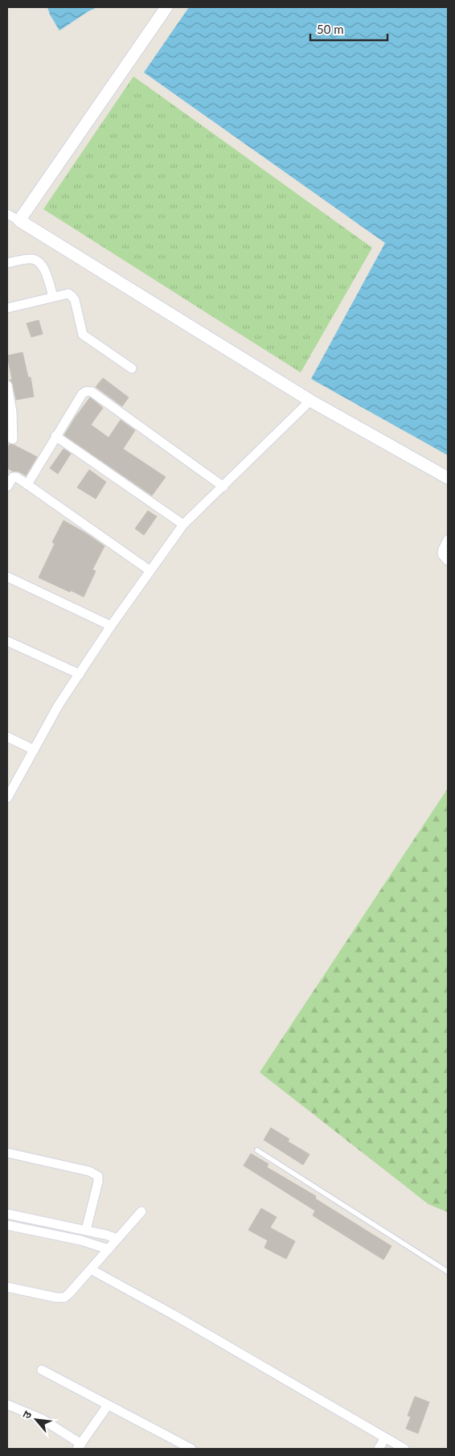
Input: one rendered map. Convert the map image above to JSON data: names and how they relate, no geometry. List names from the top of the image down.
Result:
{
  "scale_bar": "50 m",
  "north": "top left"
}
